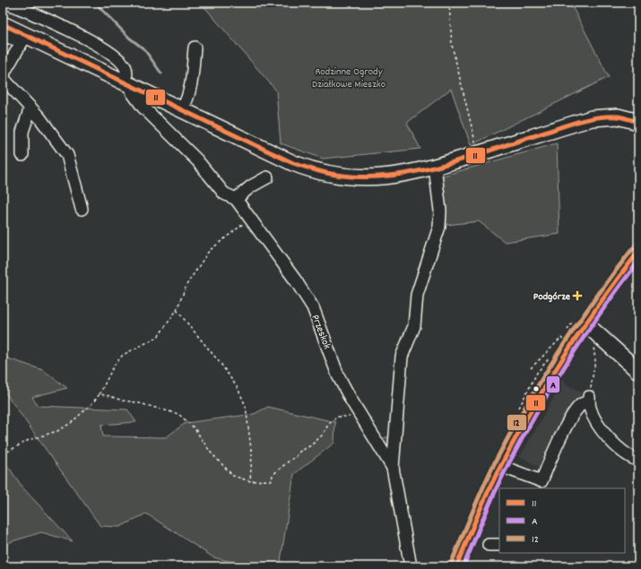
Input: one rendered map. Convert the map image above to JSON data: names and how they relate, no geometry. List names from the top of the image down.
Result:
{
  "streets": {
    "street": ["Przeskok"]
  },
  "parks": ["Rodzinne Ogrody Działkowe Mieszko"],
  "places": {
    "health": ["Podgórze"]
  },
  "lines": ["transit line 11", "transit line 12", "transit line A"],
  "legend": ["11", "A", "12"]
}
